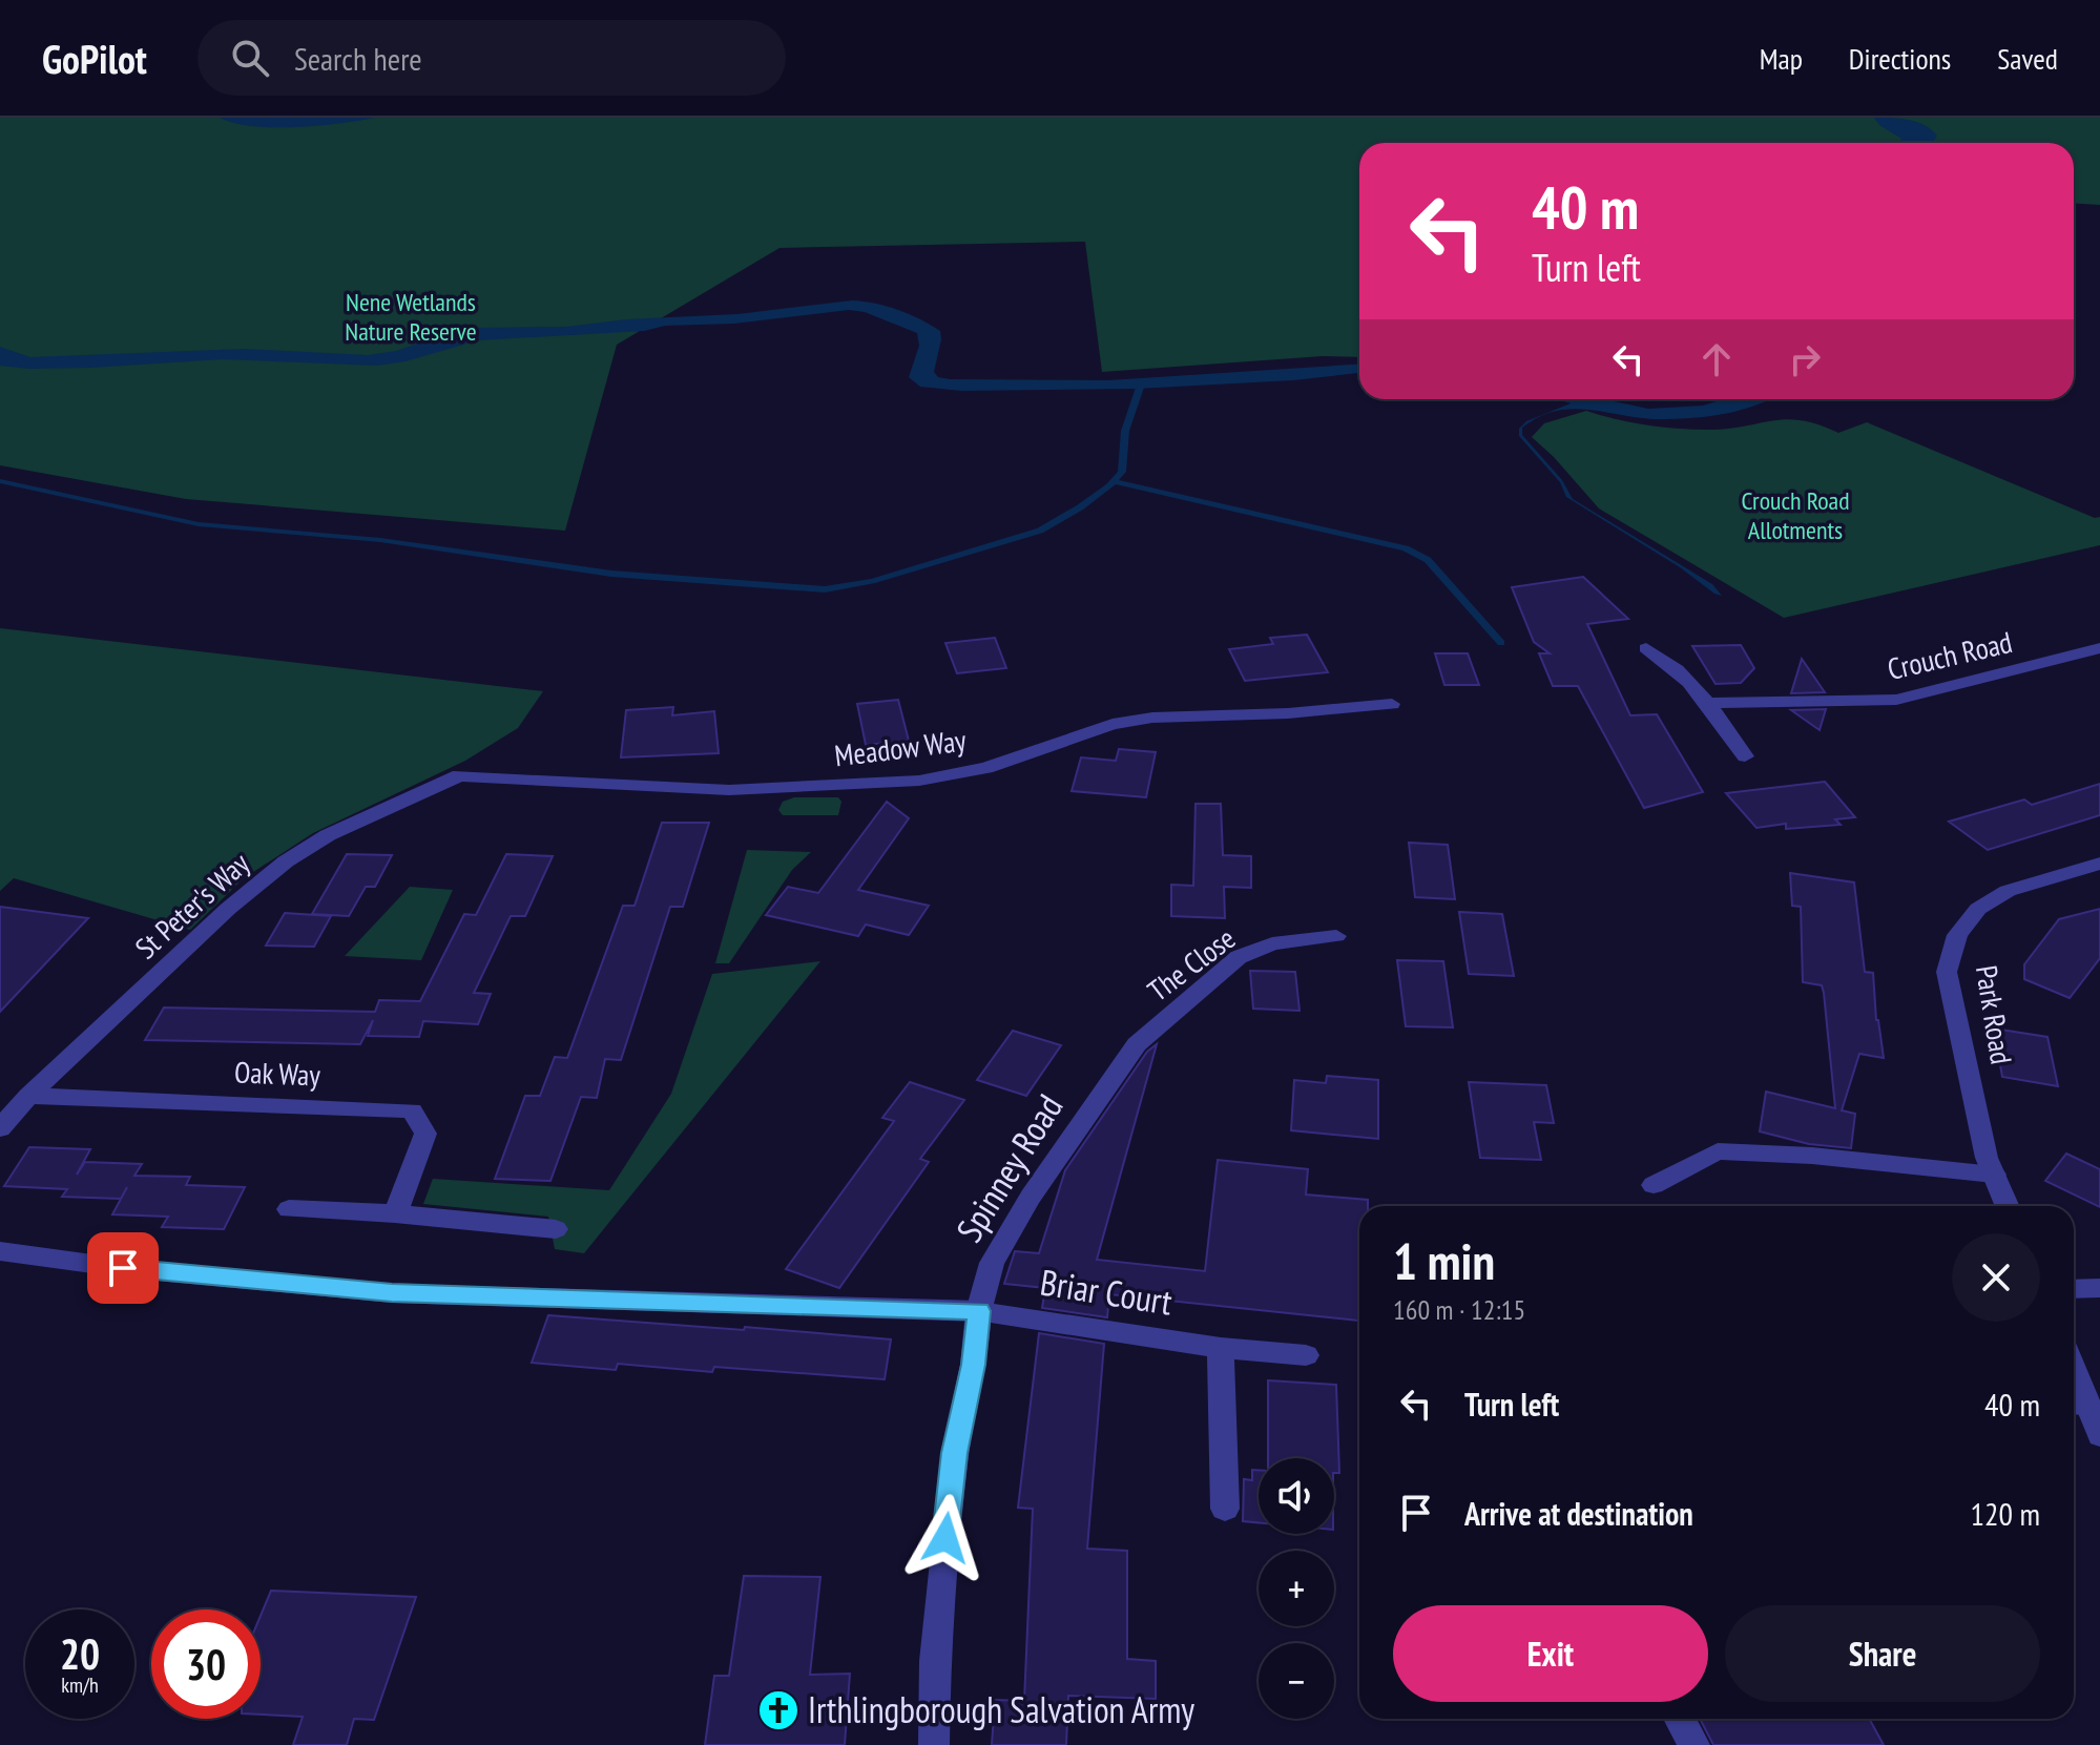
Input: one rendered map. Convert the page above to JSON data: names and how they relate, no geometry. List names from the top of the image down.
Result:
{
  "streets": {
    "street": [
      "Crouch Road",
      "Meadow Way",
      "St Peter's Way",
      "The Close",
      "Park Road",
      "Oak Way",
      "Spinney Road",
      "Briar Court"
    ]
  },
  "crossings": [
    ["Meadow Way", "St Peter's Way"],
    ["St Peter's Way", "Oak Way"],
    ["The Close", "Spinney Road"],
    ["Spinney Road", "Briar Court"]
  ],
  "parks": ["Nene Wetlands Nature Reserve", "Crouch Road Allotments"],
  "places": {
    "church": ["Irthlingborough Salvation Army"]
  },
  "page": {
    "header": "GoPilot",
    "search": "Search here",
    "nav": ["Map", "Directions", "Saved"],
    "turn": ["40 m", "Turn left"],
    "heading": ["1 min", "160 m · 12:15"],
    "list": [
      {
        "name": "Turn left",
        "value": "40 m"
      },
      {
        "name": "Arrive at destination",
        "value": "120 m"
      }
    ],
    "map_buttons": ["+", "−"],
    "buttons": ["Exit", "Share"],
    "speed": "20 km/h",
    "limit": "30"
  }
}
